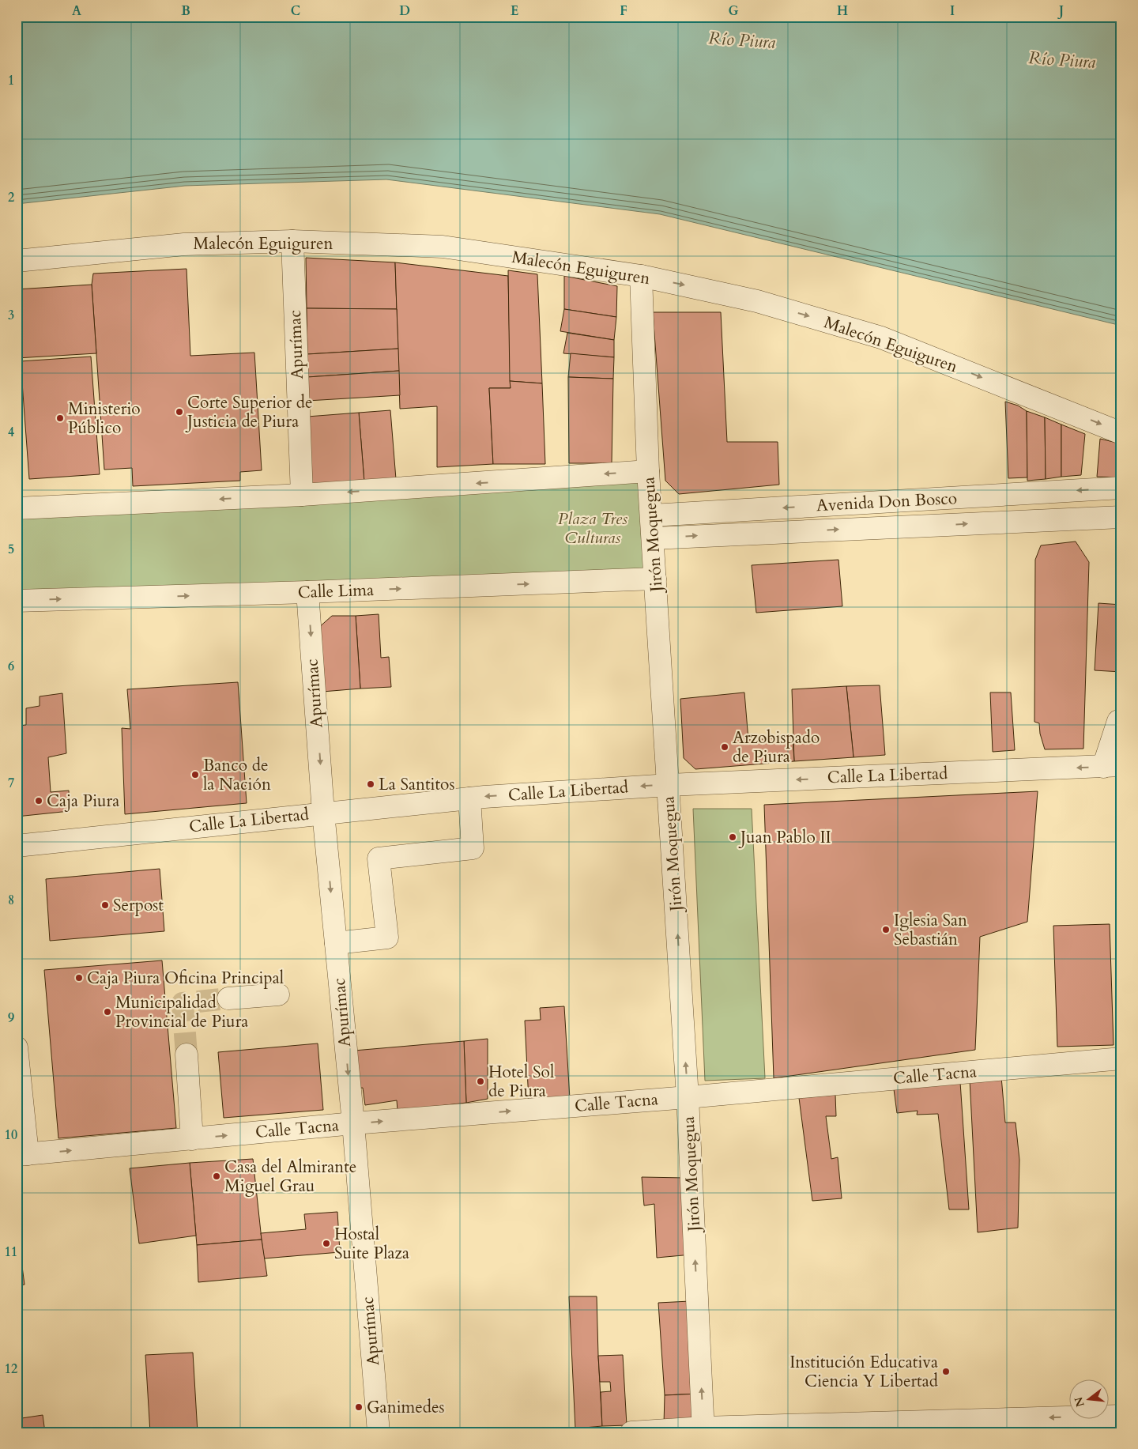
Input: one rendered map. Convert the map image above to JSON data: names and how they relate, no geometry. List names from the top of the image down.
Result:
{
  "streets": {
    "street": [
      "Malecón Eguiguren",
      "Apurímac",
      "Avenida Don Bosco",
      "Jirón Moquegua",
      "Calle Lima",
      "Calle La Libertad",
      "Calle Tacna"
    ]
  },
  "crossings": [
    ["Malecón Eguiguren", "Apurímac"],
    ["Malecón Eguiguren", "Jirón Moquegua"],
    ["Apurímac", "Calle Lima"],
    ["Apurímac", "Calle La Libertad"],
    ["Apurímac", "Calle Tacna"],
    ["Avenida Don Bosco", "Jirón Moquegua"],
    ["Jirón Moquegua", "Calle Lima"],
    ["Jirón Moquegua", "Calle La Libertad"],
    ["Jirón Moquegua", "Calle Tacna"]
  ],
  "one_way": [
    "Malecón Eguiguren",
    "Apurímac",
    "Jirón Moquegua",
    "Calle La Libertad",
    "Calle Tacna"
  ],
  "water": ["Río Piura"],
  "parks": ["Plaza Tres Culturas"],
  "places": [
    "Corte Superior de Justicia de Piura",
    "Ministerio Público",
    "Arzobispado de Piura",
    "Banco de la Nación",
    "La Santitos",
    "Caja Piura",
    "Juan Pablo II",
    "Serpost",
    "Iglesia San Sebastián",
    "Caja Piura Oficina Principal",
    "Municipalidad Provincial de Piura",
    "Hotel Sol de Piura",
    "Casa del Almirante Miguel Grau",
    "Hostal Suite Plaza",
    "Institución Educativa Ciencia Y Libertad",
    "Ganimedes"
  ],
  "north": "left",
  "grid": {
    "columns": [
      "A",
      "B",
      "C",
      "D",
      "E",
      "F",
      "G",
      "H",
      "I",
      "J"
    ],
    "rows": [
      "1",
      "2",
      "3",
      "4",
      "5",
      "6",
      "7",
      "8",
      "9",
      "10",
      "11",
      "12"
    ]
  }
}
